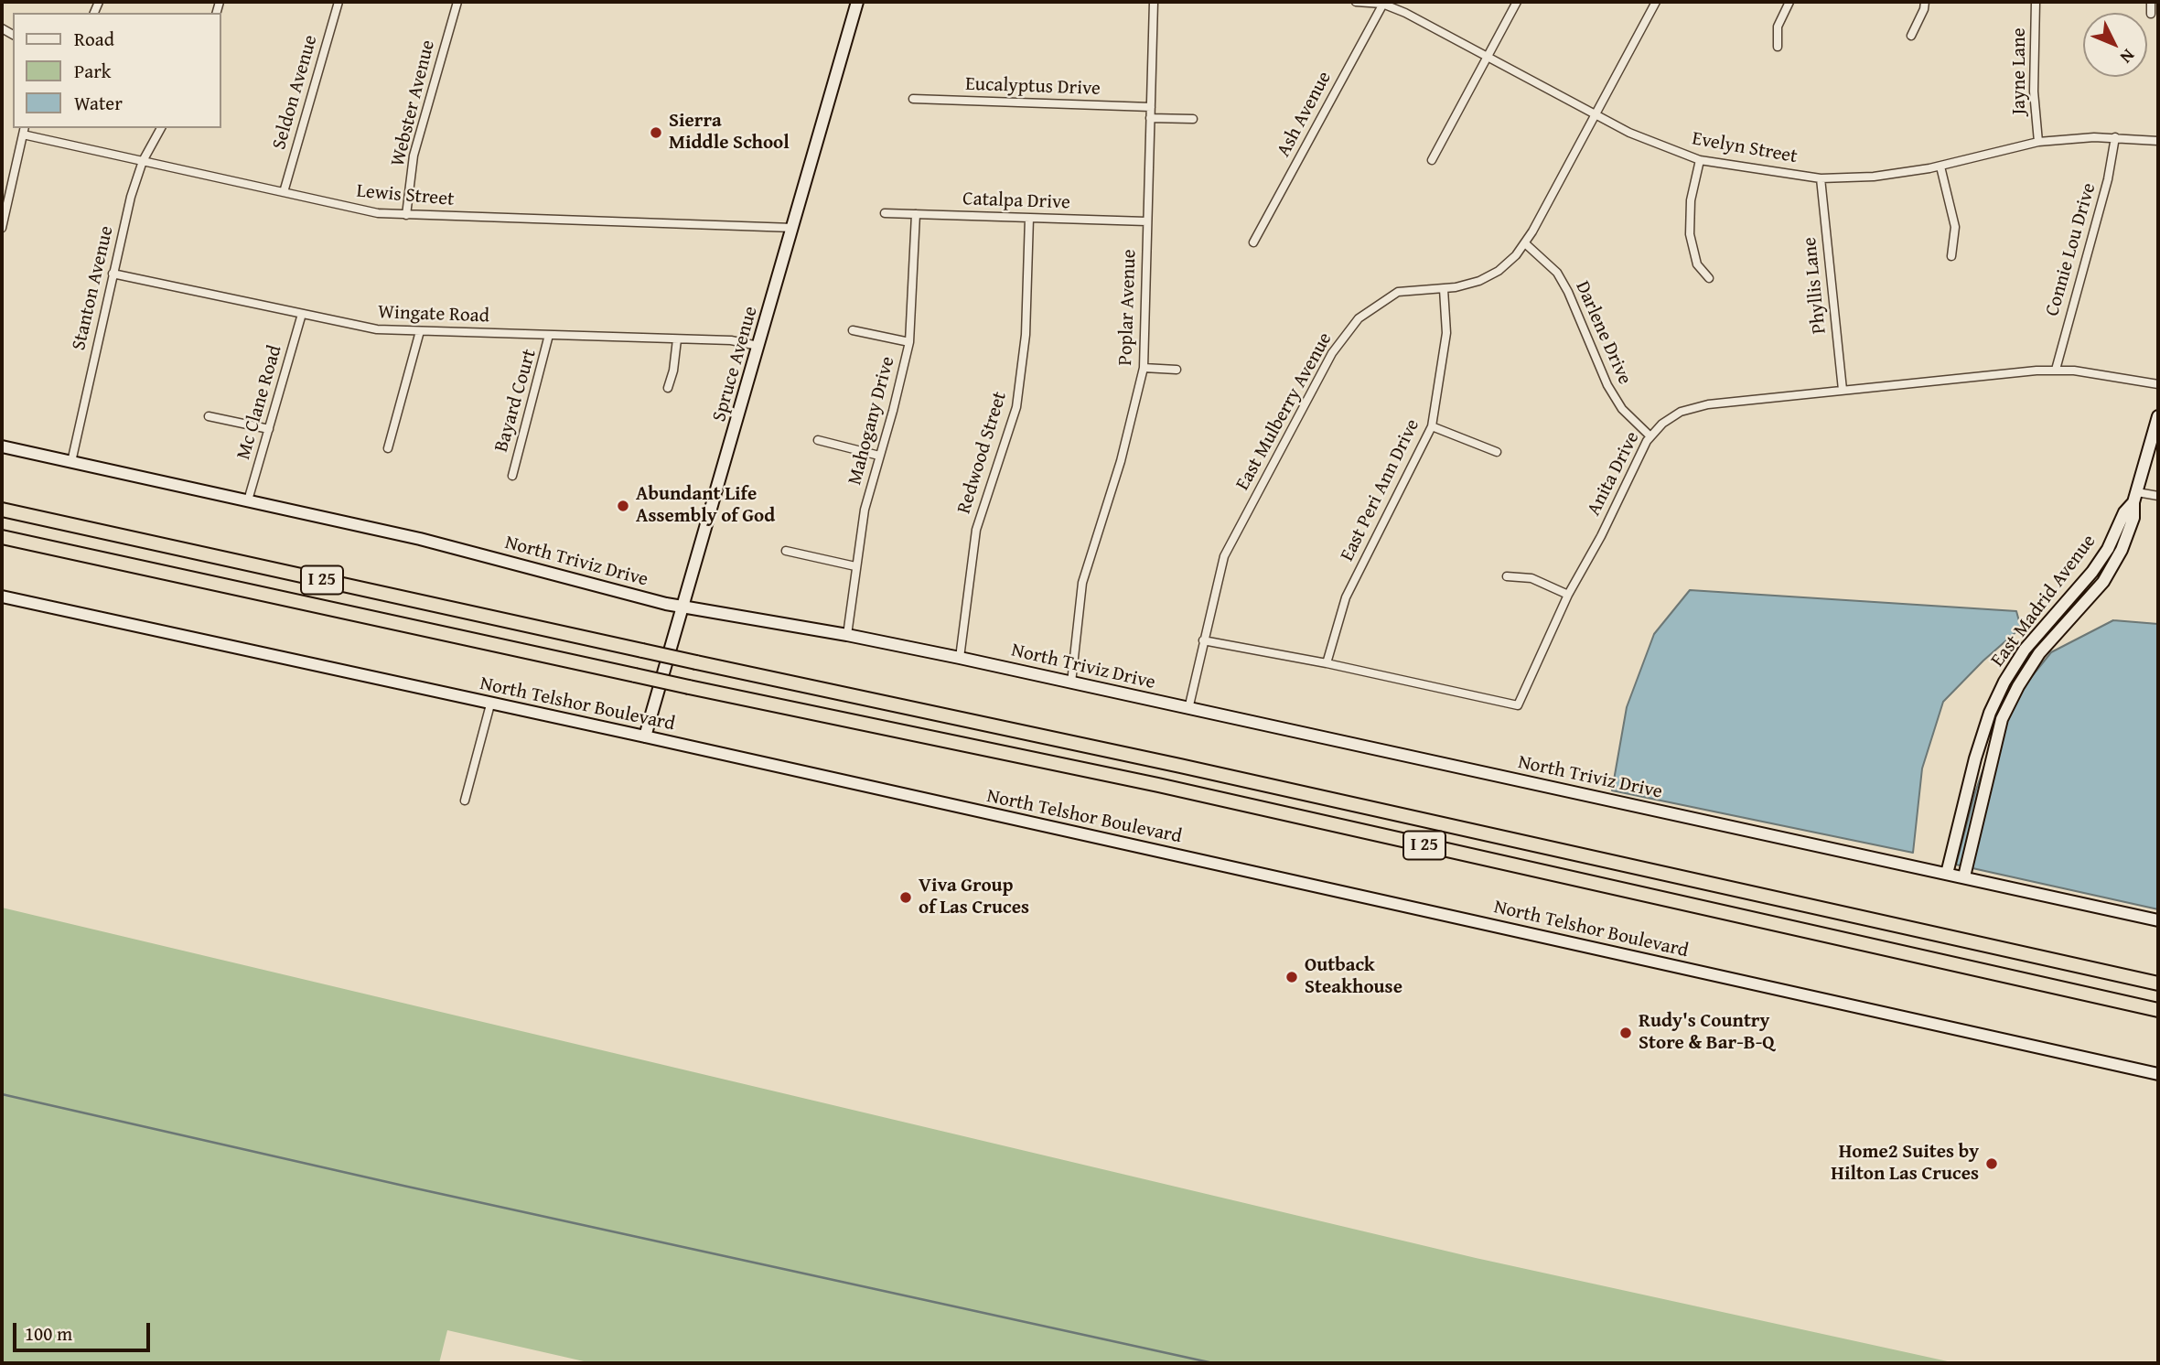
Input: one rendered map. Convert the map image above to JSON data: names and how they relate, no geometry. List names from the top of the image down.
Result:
{
  "streets": {
    "highway": ["I 25"],
    "street": [
      "Jayne Lane",
      "Eucalyptus Drive",
      "Seldon Avenue",
      "Webster Avenue",
      "Ash Avenue",
      "Evelyn Street",
      "Lewis Street",
      "Catalpa Drive",
      "Connie Lou Drive",
      "Phyllis Lane",
      "Stanton Avenue",
      "Poplar Avenue",
      "Wingate Road",
      "Darlene Drive",
      "Spruce Avenue",
      "Bayard Court",
      "Mc Clane Road",
      "East Mulberry Avenue",
      "Mahogany Drive",
      "Redwood Street",
      "Anita Drive",
      "East Peri Ann Drive",
      "North Triviz Drive",
      "East Madrid Avenue",
      "North Telshor Boulevard"
    ]
  },
  "crossings": [
    ["Jayne Lane", "Evelyn Street"],
    ["Eucalyptus Drive", "Poplar Avenue"],
    ["Seldon Avenue", "Lewis Street"],
    ["Webster Avenue", "Lewis Street"],
    ["Ash Avenue", "Evelyn Street"],
    ["Evelyn Street", "Connie Lou Drive"],
    ["Evelyn Street", "Phyllis Lane"],
    ["Evelyn Street", "East Mulberry Avenue"],
    ["Lewis Street", "Stanton Avenue"],
    ["Lewis Street", "Spruce Avenue"],
    ["Catalpa Drive", "Poplar Avenue"],
    ["Catalpa Drive", "Mahogany Drive"],
    ["Catalpa Drive", "Redwood Street"],
    ["Connie Lou Drive", "Anita Drive"],
    ["Phyllis Lane", "Anita Drive"],
    ["Stanton Avenue", "Wingate Road"],
    ["Stanton Avenue", "North Triviz Drive"],
    ["Poplar Avenue", "North Triviz Drive"],
    ["Wingate Road", "Spruce Avenue"],
    ["Wingate Road", "Bayard Court"],
    ["Wingate Road", "Mc Clane Road"],
    ["Darlene Drive", "East Mulberry Avenue"],
    ["Darlene Drive", "Anita Drive"],
    ["Spruce Avenue", "North Triviz Drive"],
    ["Spruce Avenue", "North Telshor Boulevard"],
    ["Mc Clane Road", "North Triviz Drive"],
    ["East Mulberry Avenue", "Anita Drive"],
    ["East Mulberry Avenue", "East Peri Ann Drive"],
    ["East Mulberry Avenue", "North Triviz Drive"],
    ["Mahogany Drive", "North Triviz Drive"],
    ["Redwood Street", "North Triviz Drive"],
    ["Anita Drive", "East Peri Ann Drive"],
    ["North Triviz Drive", "East Madrid Avenue"]
  ],
  "places": [
    "Sierra Middle School",
    "Abundant Life Assembly of God",
    "Viva Group of Las Cruces",
    "Outback Steakhouse",
    "Rudy's Country Store & Bar-B-Q",
    "Home2 Suites by Hilton Las Cruces"
  ],
  "legend": ["Road", "Park", "Water"],
  "scale_bar": "100 m",
  "north": "bottom right"
}
